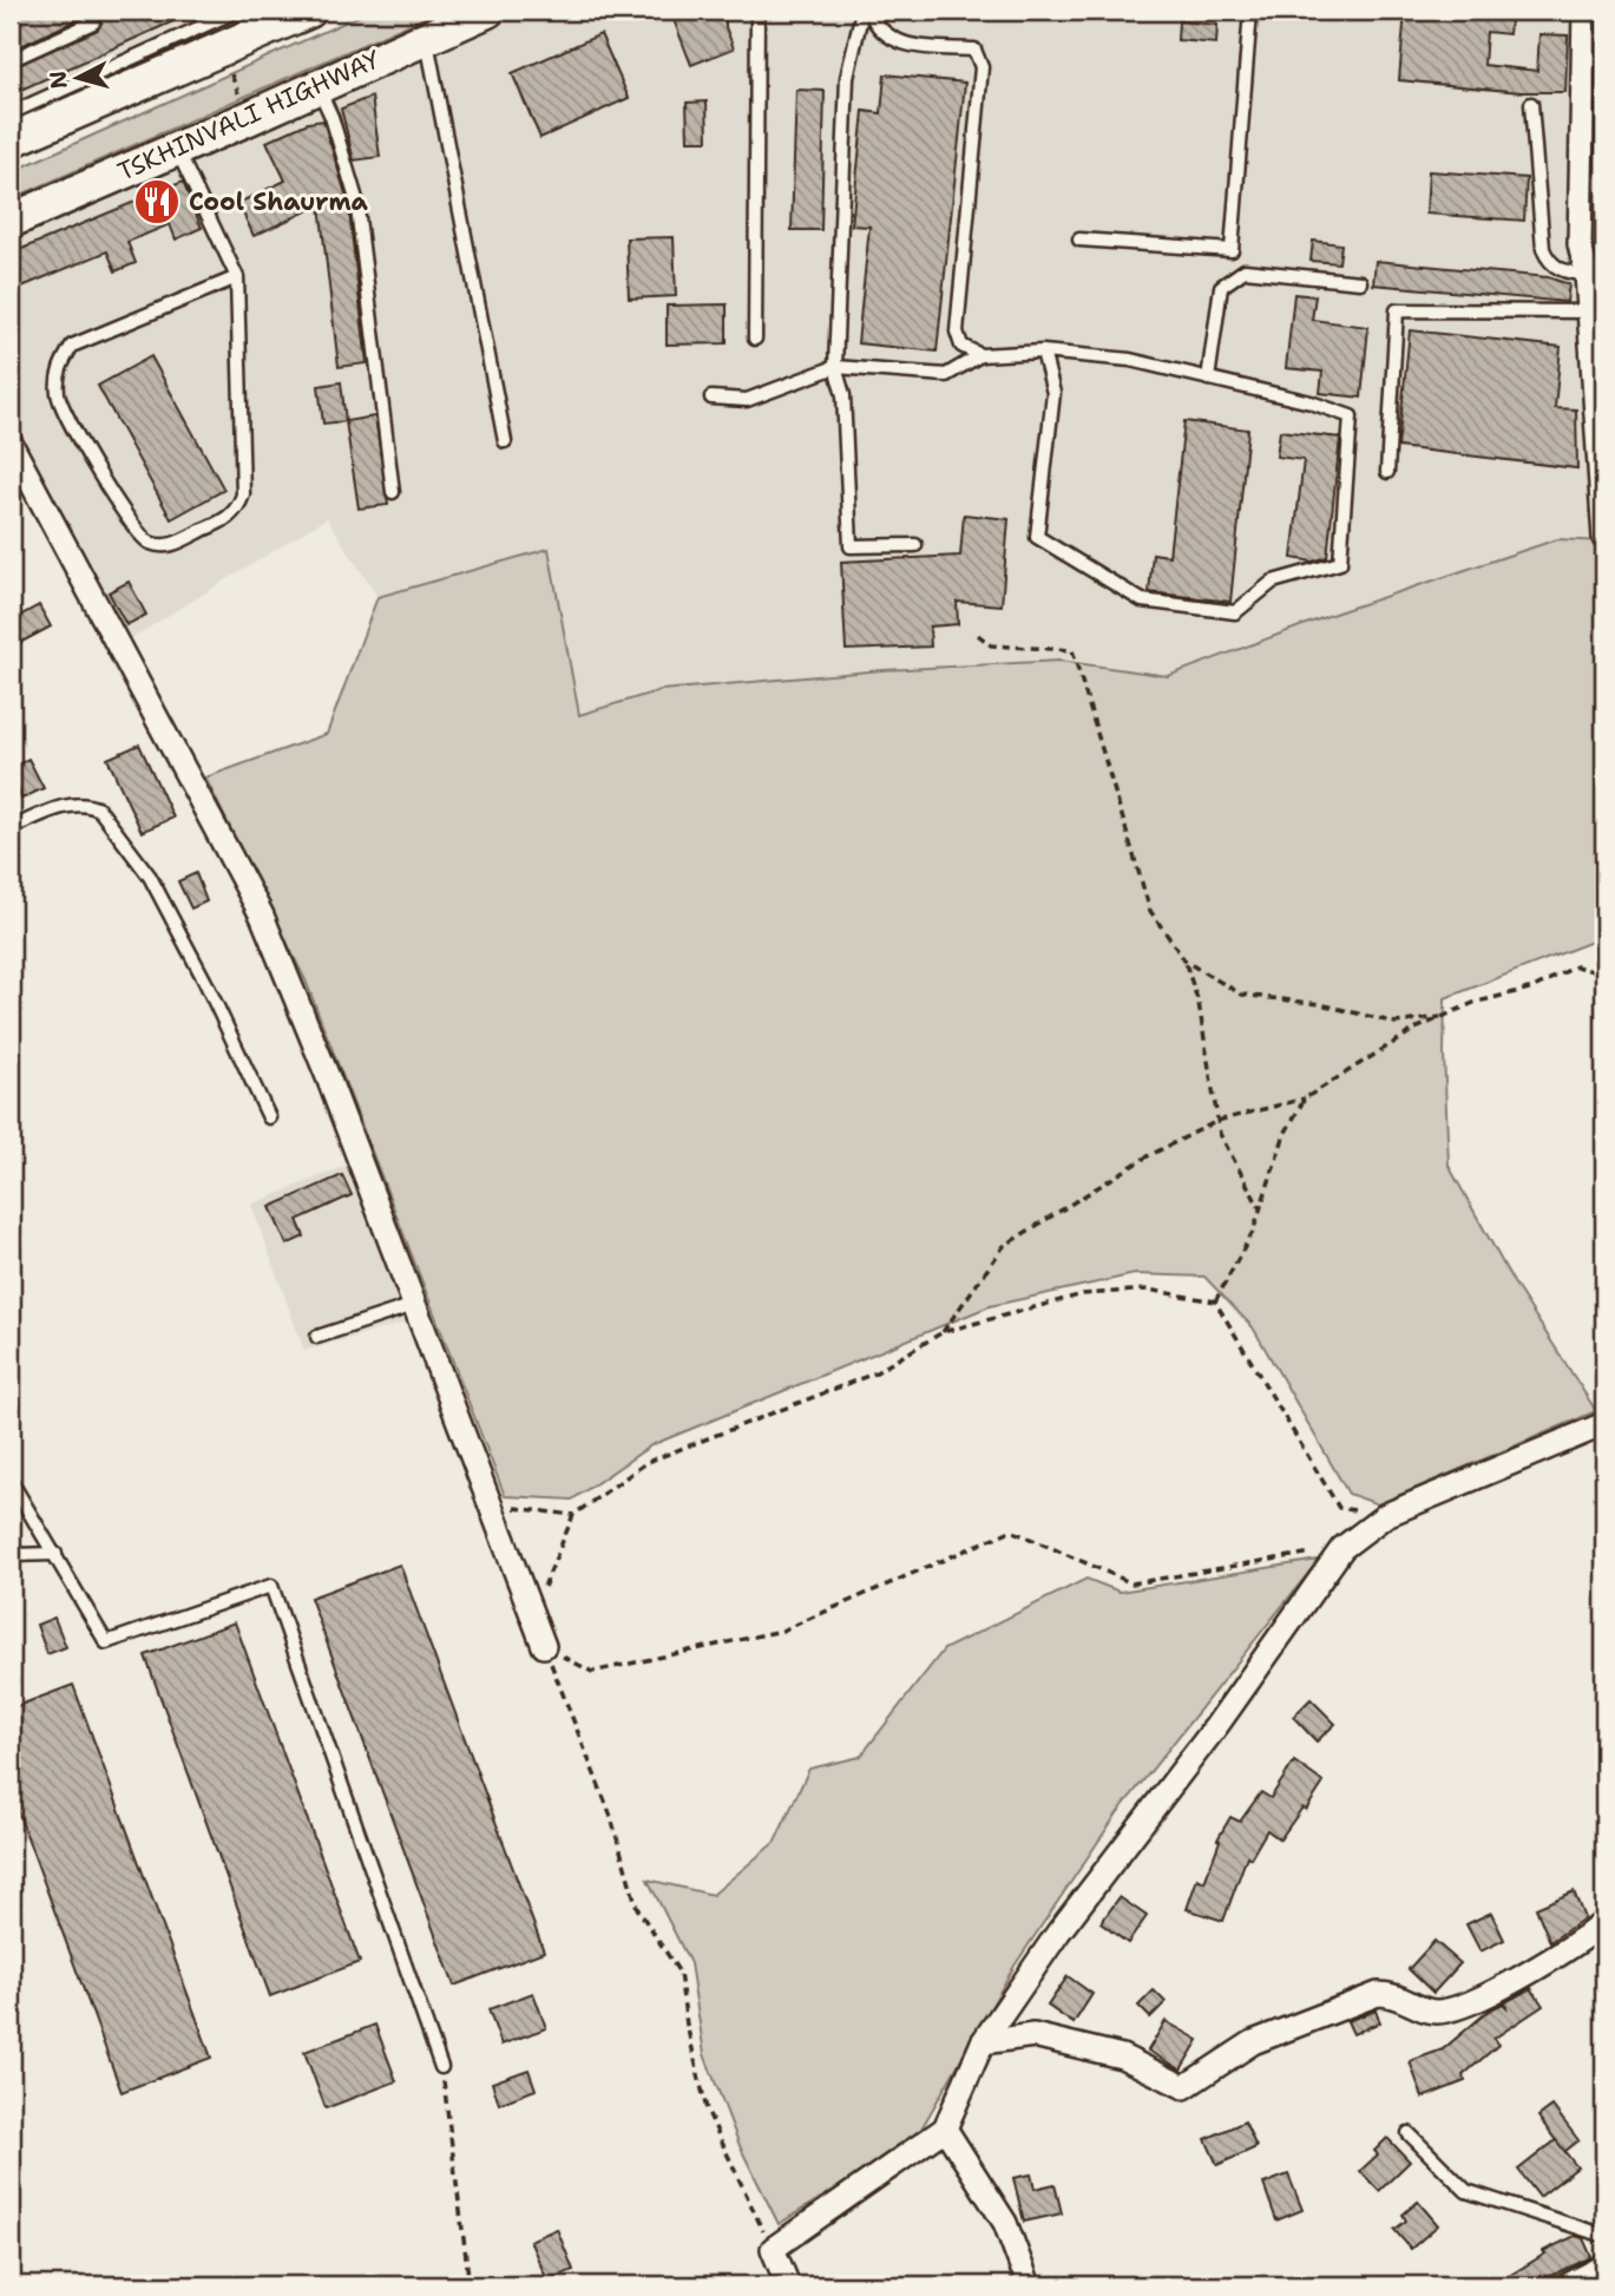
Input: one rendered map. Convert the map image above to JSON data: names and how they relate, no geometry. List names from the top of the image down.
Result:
{
  "streets": {
    "main road": ["TSKHINVALI HIGHWAY"]
  },
  "places": {
    "restaurant": ["Cool Shaurma"]
  },
  "north": "left"
}
